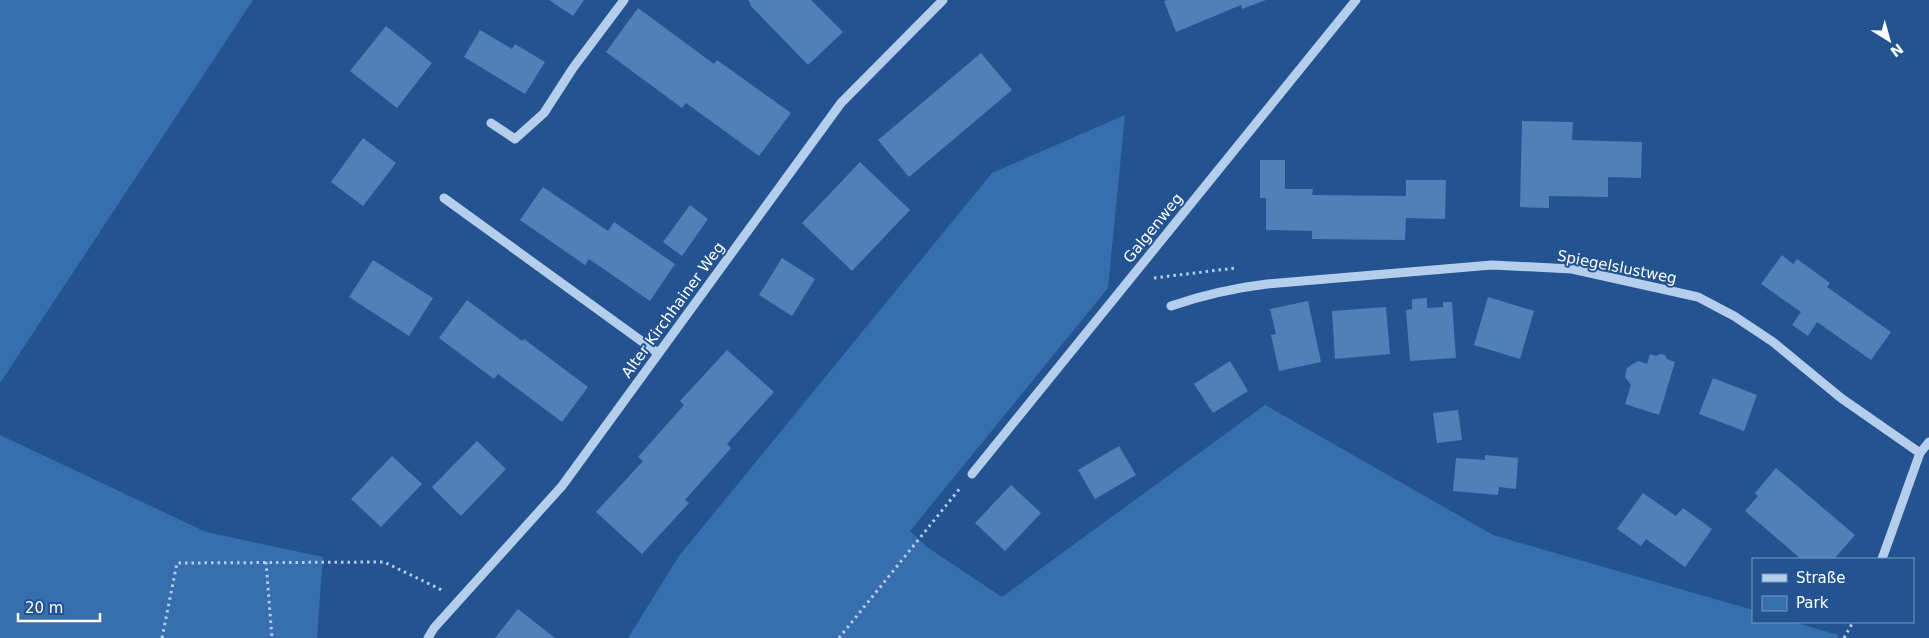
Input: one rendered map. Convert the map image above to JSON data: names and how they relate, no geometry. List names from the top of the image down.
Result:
{
  "streets": {
    "street": ["Galgenweg", "Spiegelslustweg", "Alter Kirchhainer Weg"]
  },
  "legend": ["Straße", "Park"],
  "scale_bar": "20 m",
  "north": "bottom right"
}
